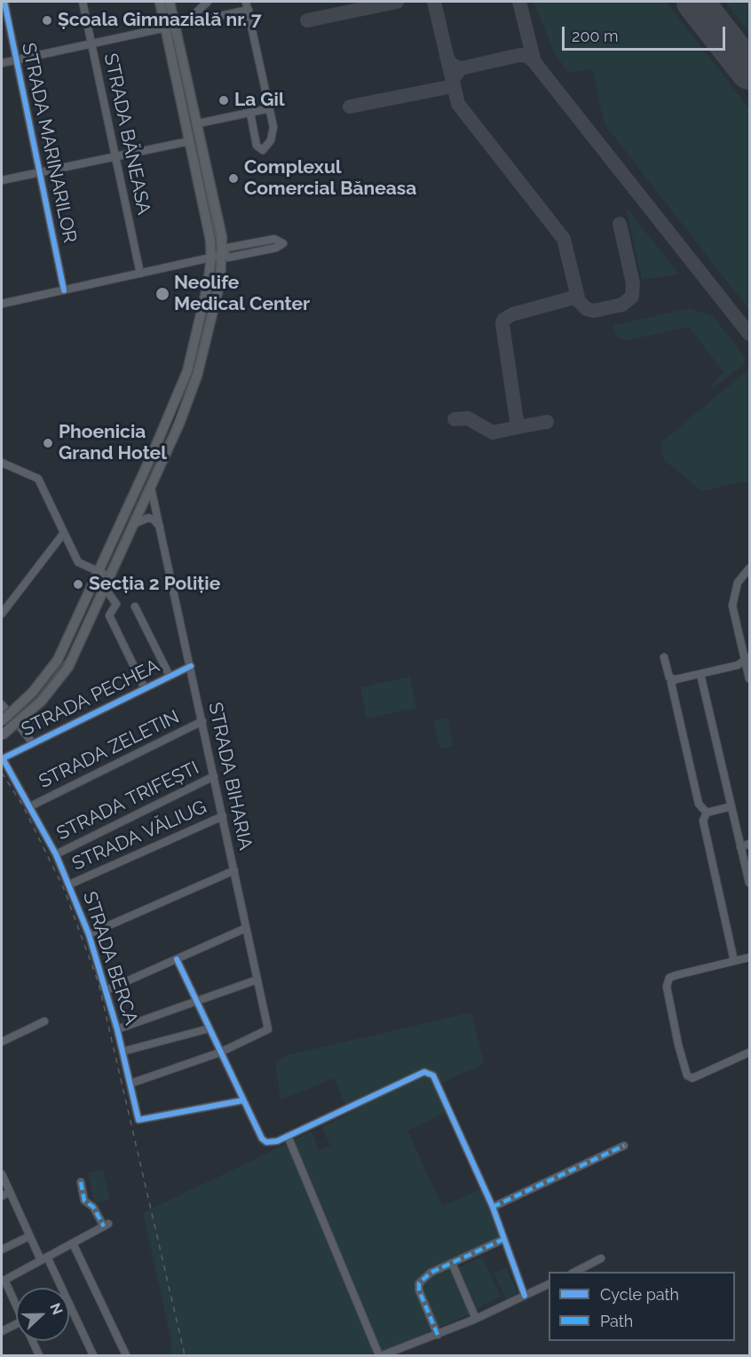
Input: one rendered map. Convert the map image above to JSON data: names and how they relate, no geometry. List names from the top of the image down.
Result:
{
  "streets": {
    "street": [
      "STRADA BĂNEASA",
      "STRADA MARINARILOR",
      "STRADA PECHEA",
      "STRADA ZELETIN",
      "STRADA BIHARIA",
      "STRADA TRIFEȘTI",
      "STRADA VĂLIUG",
      "STRADA BERCA"
    ]
  },
  "crossings": [
    ["STRADA PECHEA", "STRADA BIHARIA"],
    ["STRADA PECHEA", "STRADA BERCA"],
    ["STRADA ZELETIN", "STRADA BIHARIA"],
    ["STRADA ZELETIN", "STRADA BERCA"],
    ["STRADA BIHARIA", "STRADA TRIFEȘTI"],
    ["STRADA BIHARIA", "STRADA VĂLIUG"],
    ["STRADA TRIFEȘTI", "STRADA BERCA"],
    ["STRADA VĂLIUG", "STRADA BERCA"]
  ],
  "places": [
    "Școala Gimnazială nr. 7",
    "La Gil",
    "Complexul Comercial Băneasa",
    "Neolife Medical Center",
    "Phoenicia Grand Hotel",
    "Secția 2 Poliție"
  ],
  "legend": ["Cycle path", "Path"],
  "scale_bar": "200 m",
  "north": "right"
}
